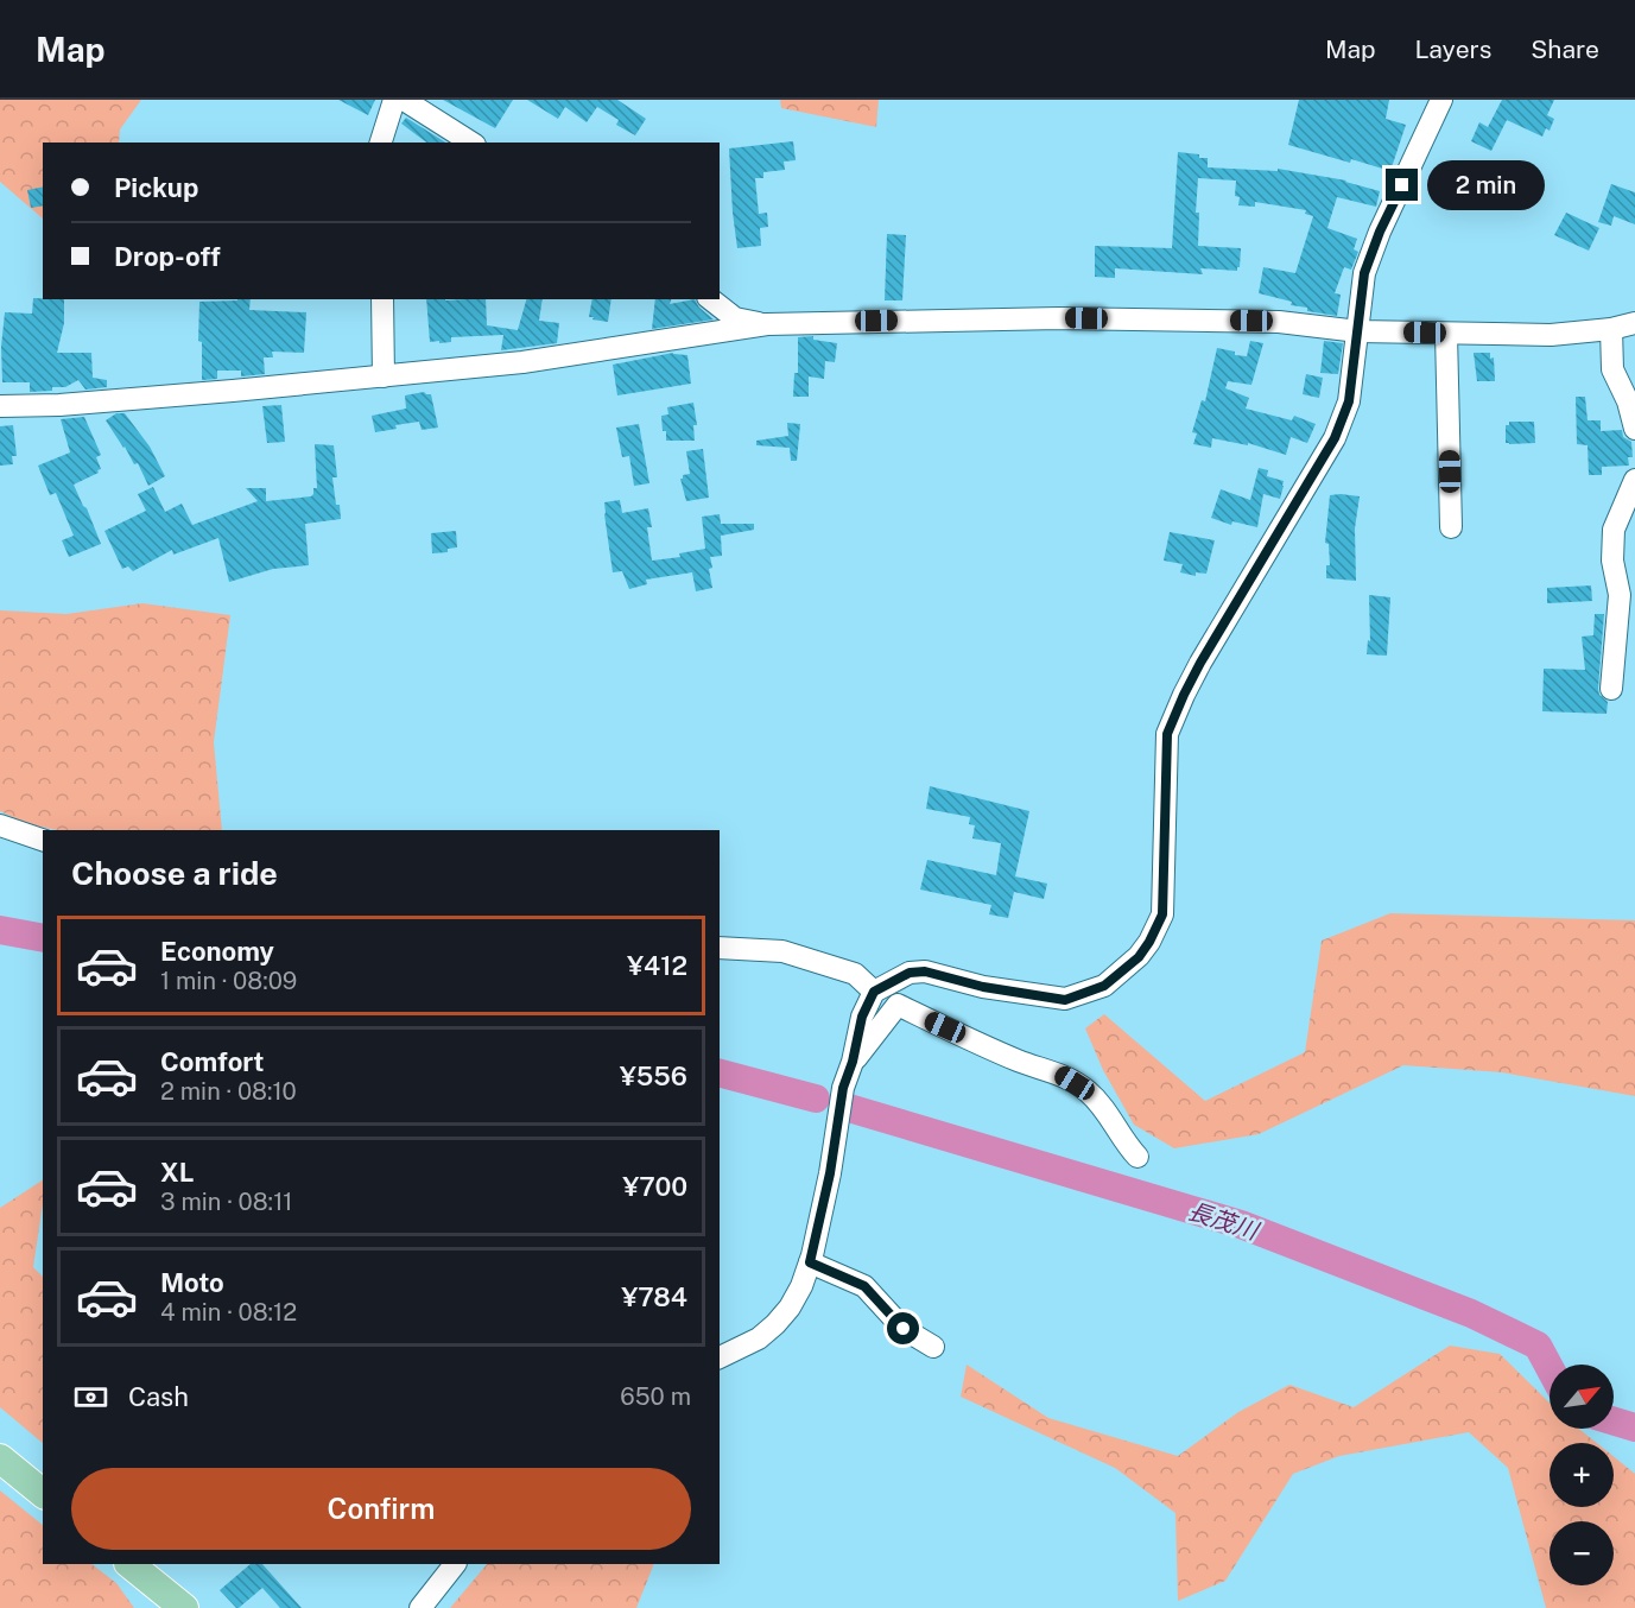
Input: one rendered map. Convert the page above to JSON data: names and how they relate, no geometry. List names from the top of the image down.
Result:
{
  "water": ["長茂川"],
  "north": "top right",
  "page": {
    "header": "Map",
    "nav": ["Map", "Layers", "Share"],
    "banner": ["Pickup", "Drop-off"],
    "bubble": "2 min",
    "heading": "Choose a ride",
    "list": [
      {
        "name": "Economy",
        "note": "1 min · 08:09",
        "value": "¥412"
      },
      {
        "name": "Comfort",
        "note": "2 min · 08:10",
        "value": "¥556"
      },
      {
        "name": "XL",
        "note": "3 min · 08:11",
        "value": "¥700"
      },
      {
        "name": "Moto",
        "note": "4 min · 08:12",
        "value": "¥784"
      }
    ],
    "pay": ["Cash", "650 m"],
    "map_buttons": ["+", "−"],
    "buttons": "Confirm"
  }
}
